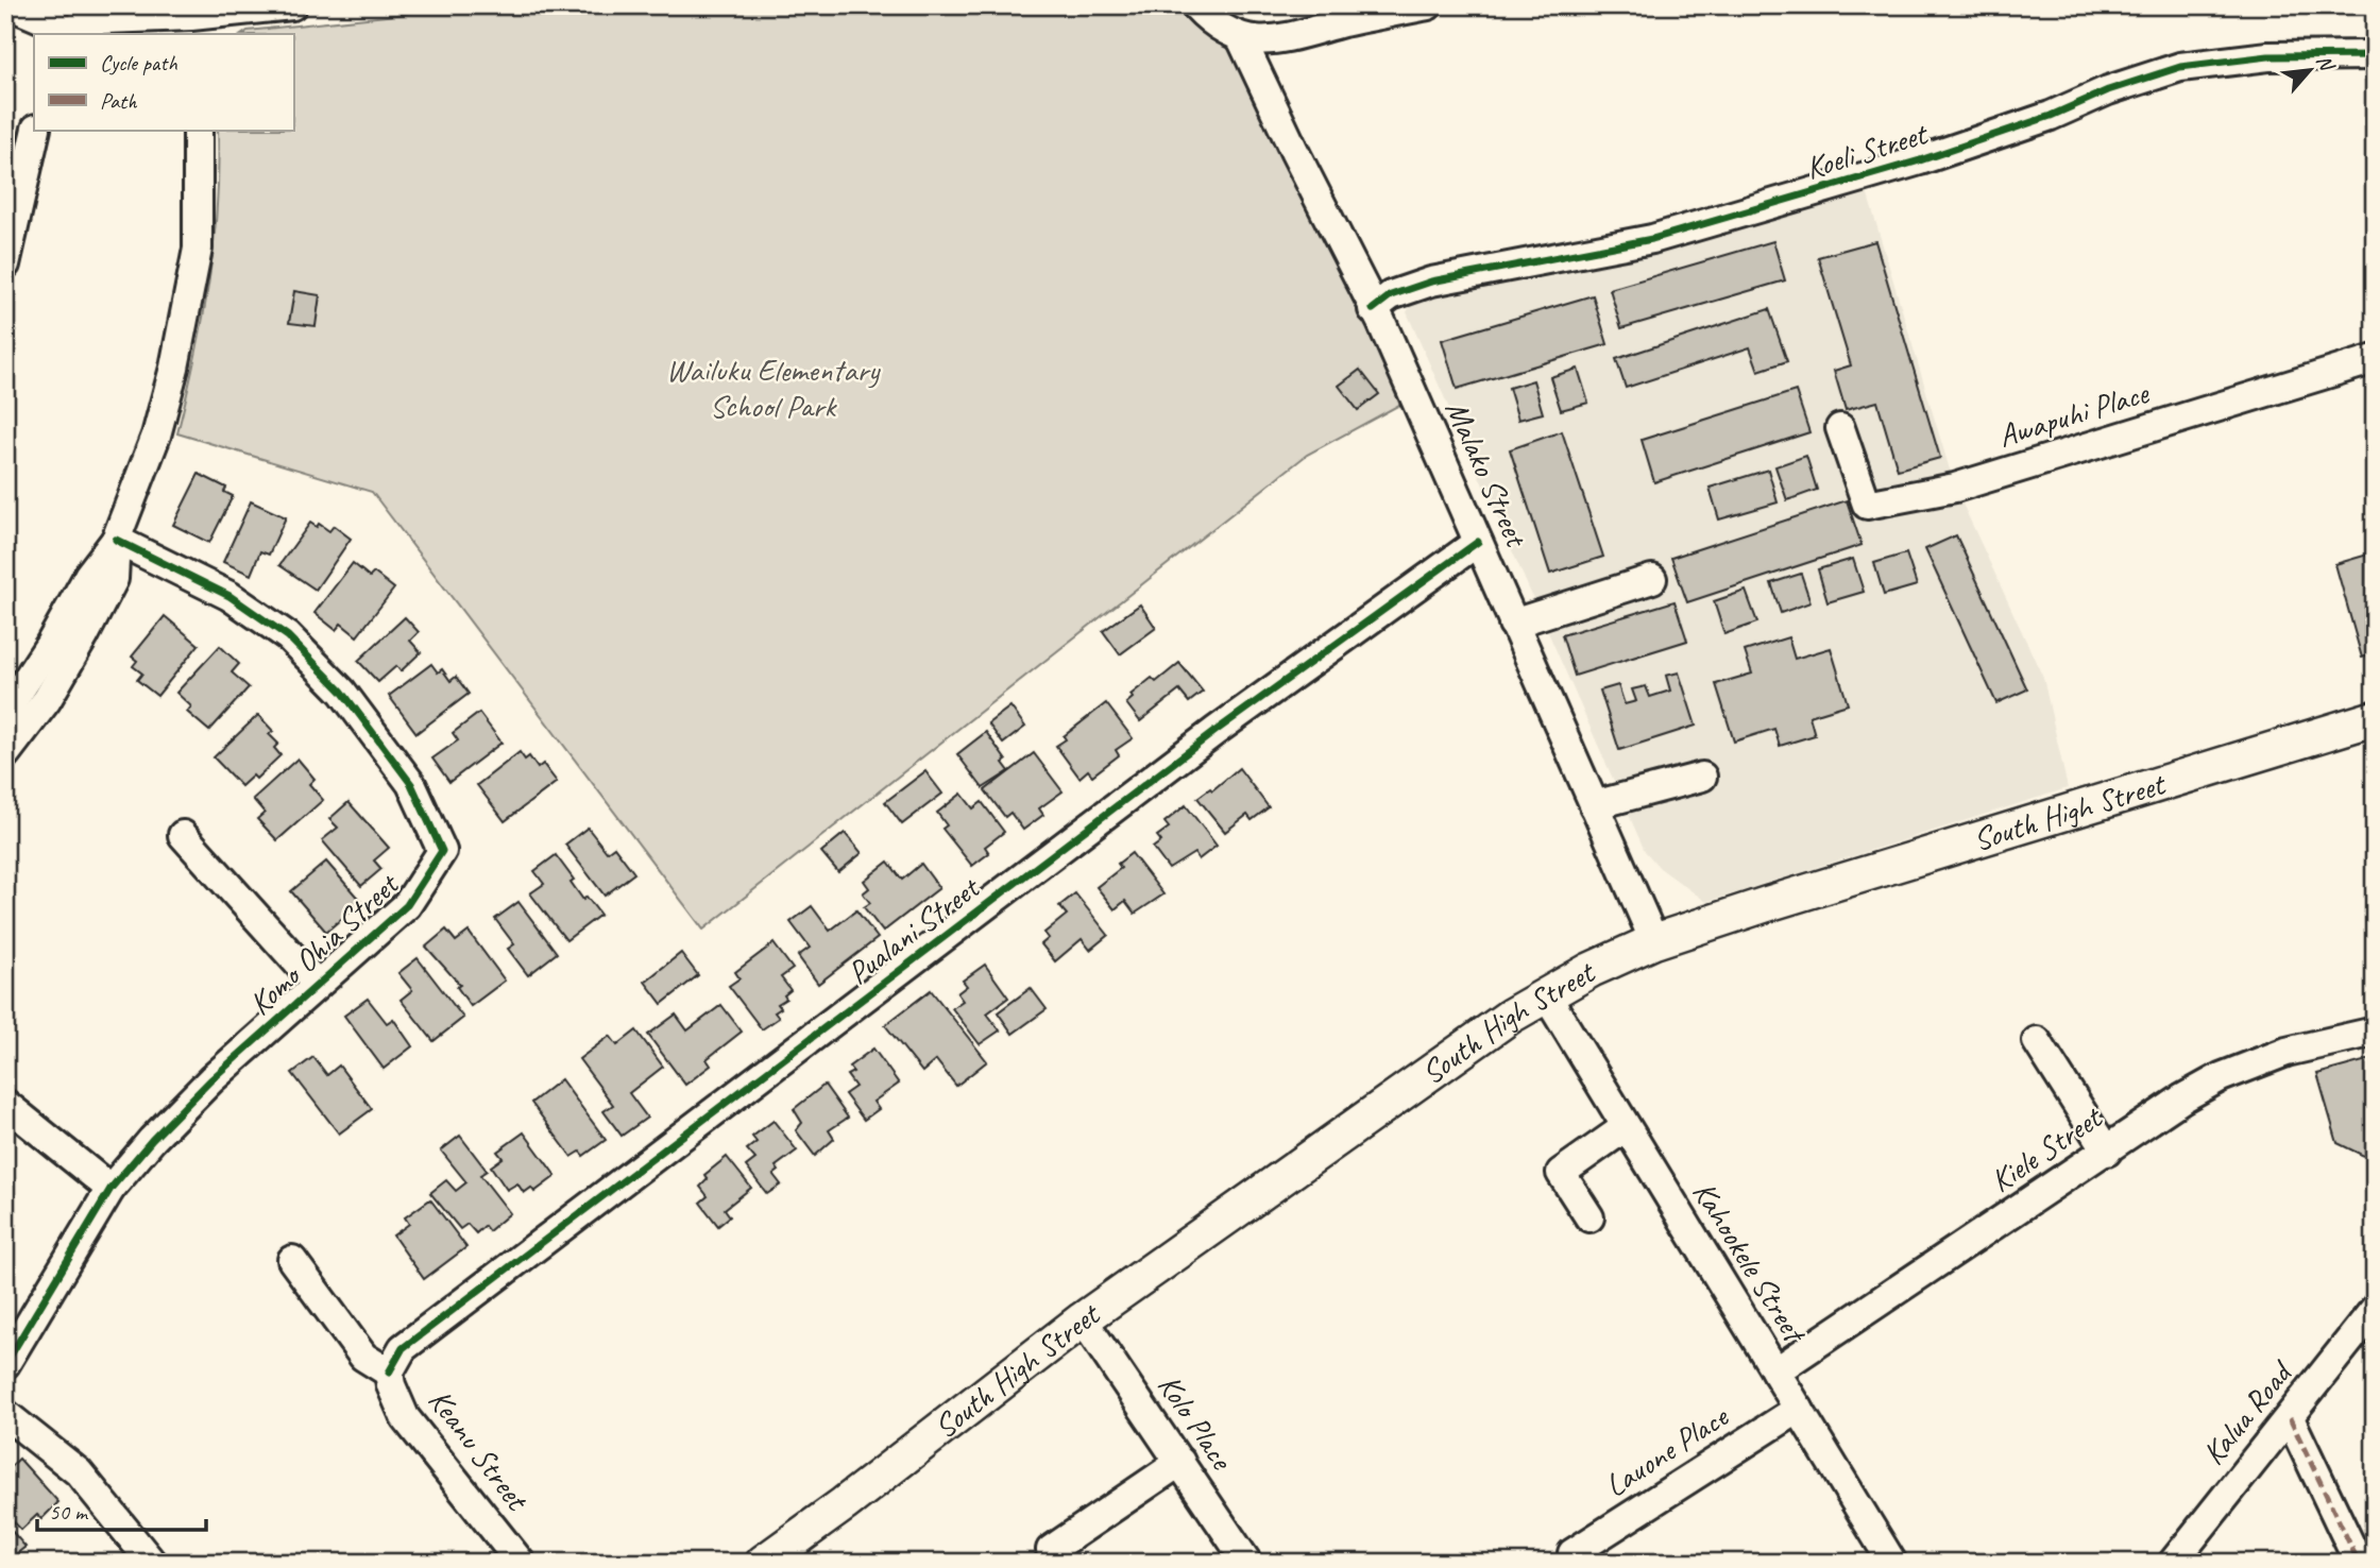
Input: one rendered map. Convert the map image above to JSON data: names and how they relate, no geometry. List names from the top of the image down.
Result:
{
  "streets": {
    "main road": ["South High Street"],
    "street": [
      "Koeli Street",
      "Awapuhi Place",
      "Malako Street",
      "Pualani Street",
      "Komo Ohia Street",
      "Kiele Street",
      "Kahookele Street",
      "Kalua Road",
      "Kolo Place",
      "Keanu Street",
      "Lauone Place"
    ]
  },
  "crossings": [
    ["Koeli Street", "Malako Street"],
    ["Malako Street", "South High Street"],
    ["Malako Street", "Pualani Street"],
    ["South High Street", "Kahookele Street"],
    ["South High Street", "Kolo Place"],
    ["Pualani Street", "Keanu Street"],
    ["Kiele Street", "Kahookele Street"],
    ["Kahookele Street", "Lauone Place"]
  ],
  "parks": ["Wailuku Elementary School Park"],
  "legend": ["Cycle path", "Path"],
  "scale_bar": "50 m",
  "north": "top right"
}
